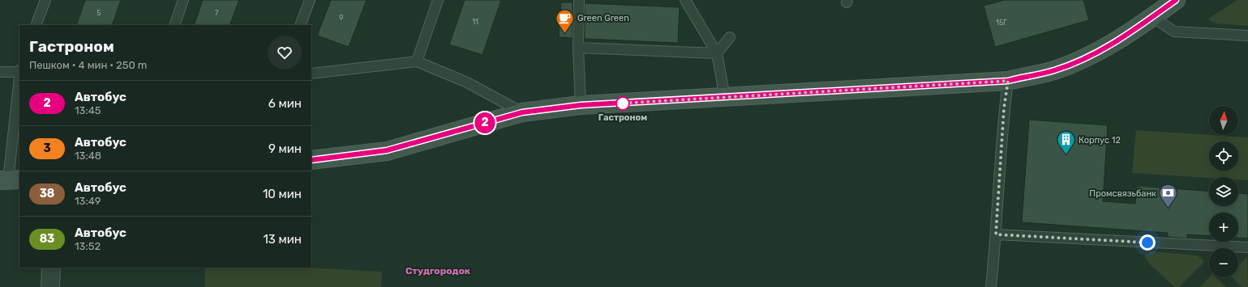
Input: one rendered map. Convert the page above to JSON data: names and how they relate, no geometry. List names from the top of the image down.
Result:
{
  "districts": ["Студгородок"],
  "places": {
    "cafe": ["Green Green"],
    "other": ["Гастроном"],
    "building": ["Корпус 12"],
    "bank": ["Промсвязьбанк"]
  },
  "lines": ["bus line 2"],
  "house_numbers": [
    "5",
    "7",
    "9",
    "11",
    "15Г"
  ],
  "north": "top",
  "page": {
    "on_map": "2",
    "heading": ["Гастроном", "Пешком · 4 мин · 250 m"],
    "list": [
      {
        "mark": "2",
        "name": "Автобус",
        "note": "13:45",
        "value": "6 мин"
      },
      {
        "mark": "3",
        "name": "Автобус",
        "note": "13:48",
        "value": "9 мин"
      },
      {
        "mark": "38",
        "name": "Автобус",
        "note": "13:49",
        "value": "10 мин"
      },
      {
        "mark": "83",
        "name": "Автобус",
        "note": "13:52",
        "value": "13 мин"
      }
    ],
    "map_buttons": ["+", "−"]
  }
}
